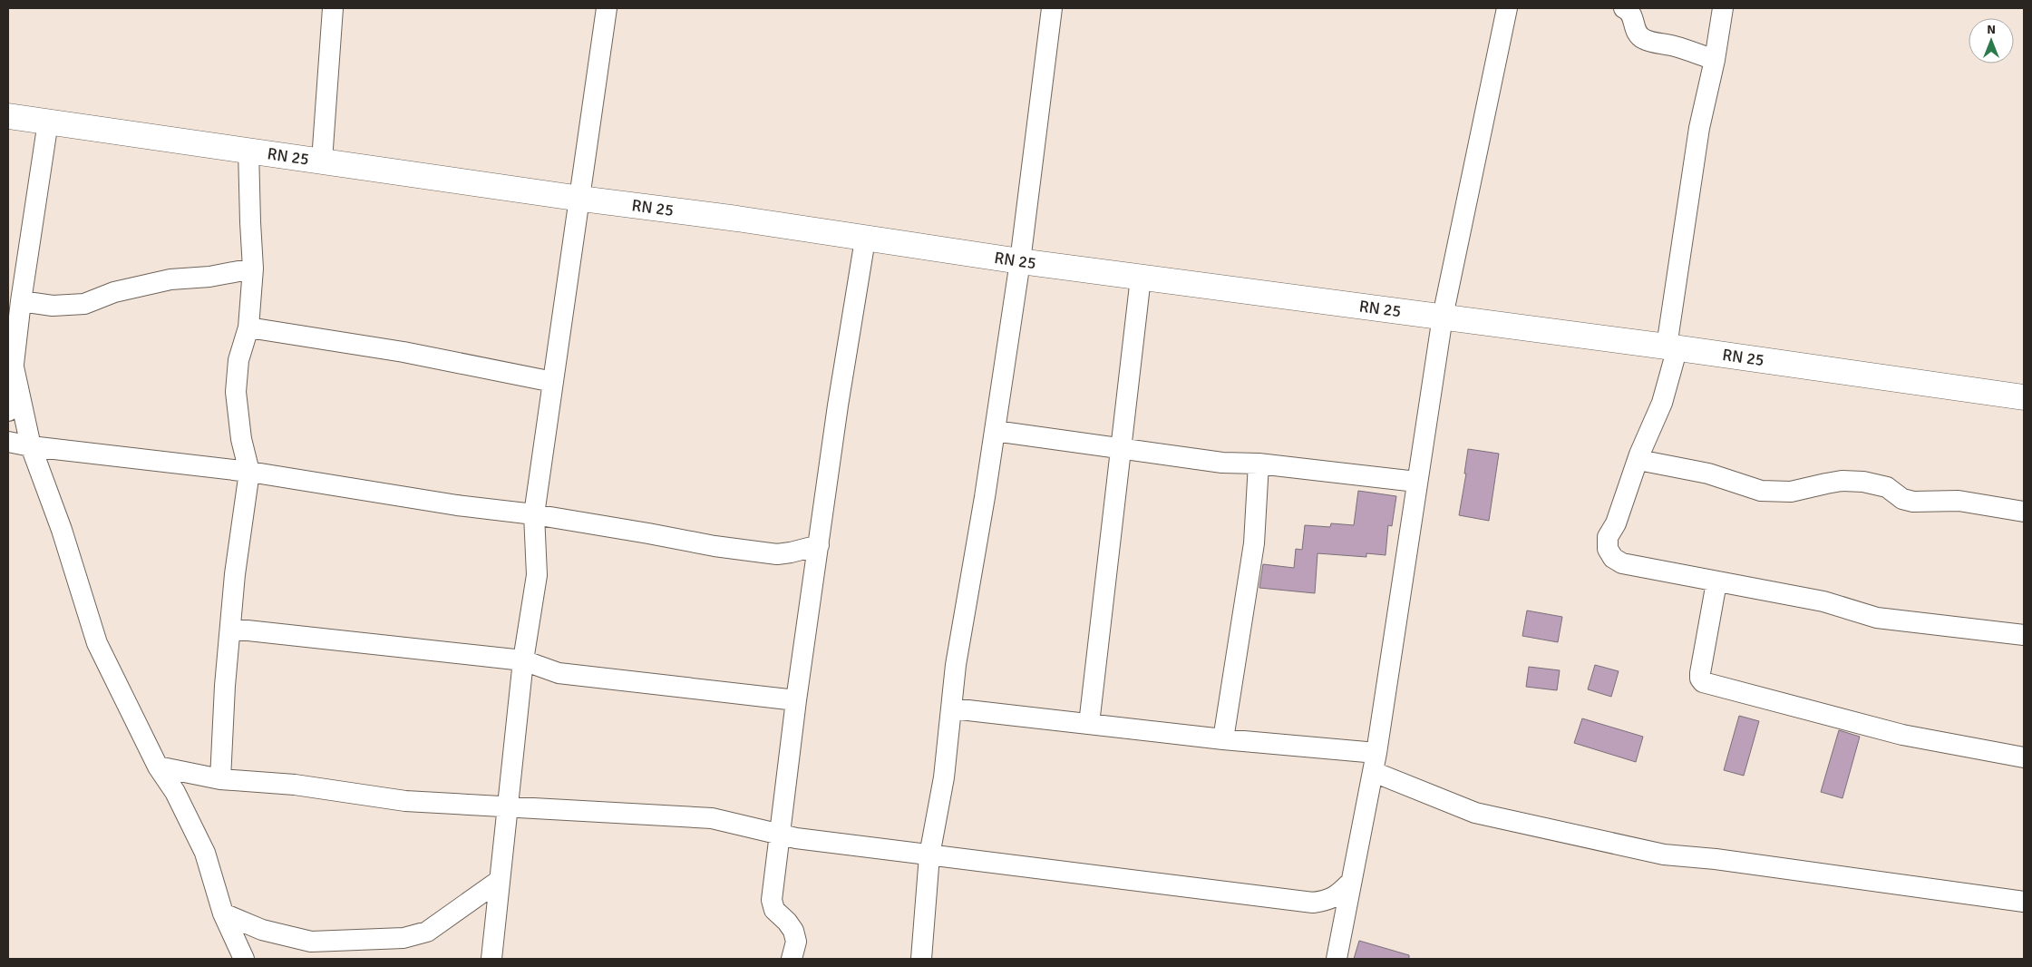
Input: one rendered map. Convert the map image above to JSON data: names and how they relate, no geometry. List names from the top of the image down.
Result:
{
  "streets": {
    "main road": ["RN 25"]
  },
  "north": "top"
}
